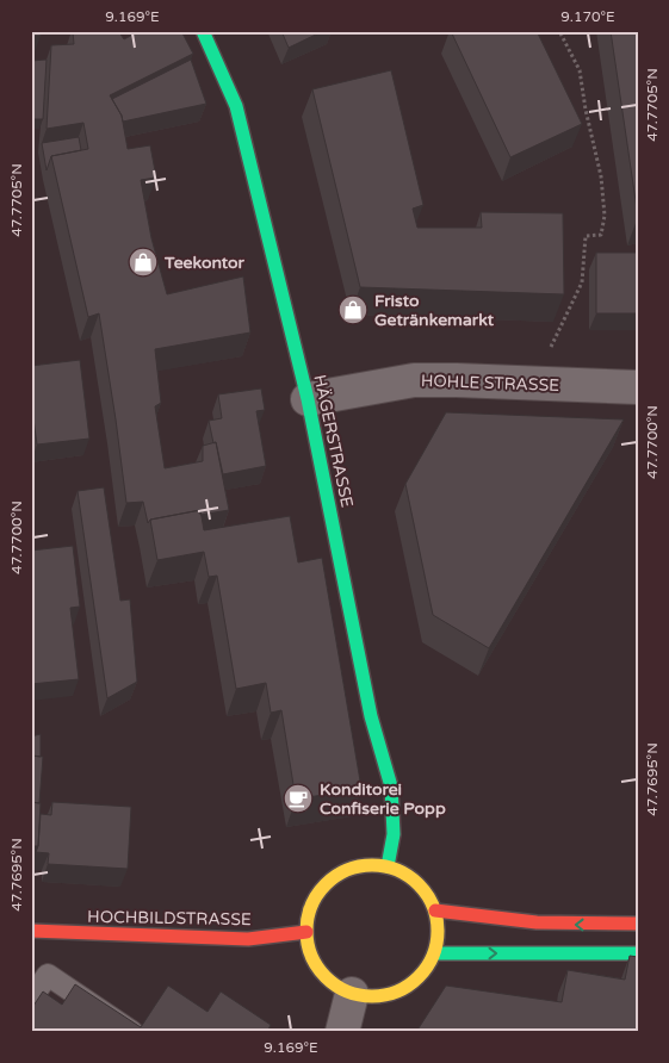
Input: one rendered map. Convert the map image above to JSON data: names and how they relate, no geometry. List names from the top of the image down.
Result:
{
  "streets": {
    "street": ["HOHLE STRASSE", "HÄGERSTRASSE", "HOCHBILDSTRASSE"]
  },
  "crossings": [
    ["HOHLE STRASSE", "HÄGERSTRASSE"],
    ["HÄGERSTRASSE", "HOCHBILDSTRASSE"]
  ],
  "places": {
    "shop": ["Teekontor", "Fristo Getränkemarkt"],
    "cafe": ["Konditorei Confiserie Popp"]
  },
  "coordinates": [
    "9.169°E",
    "9.170°E",
    "47.7705°N",
    "47.7700°N",
    "47.7695°N"
  ]
}
